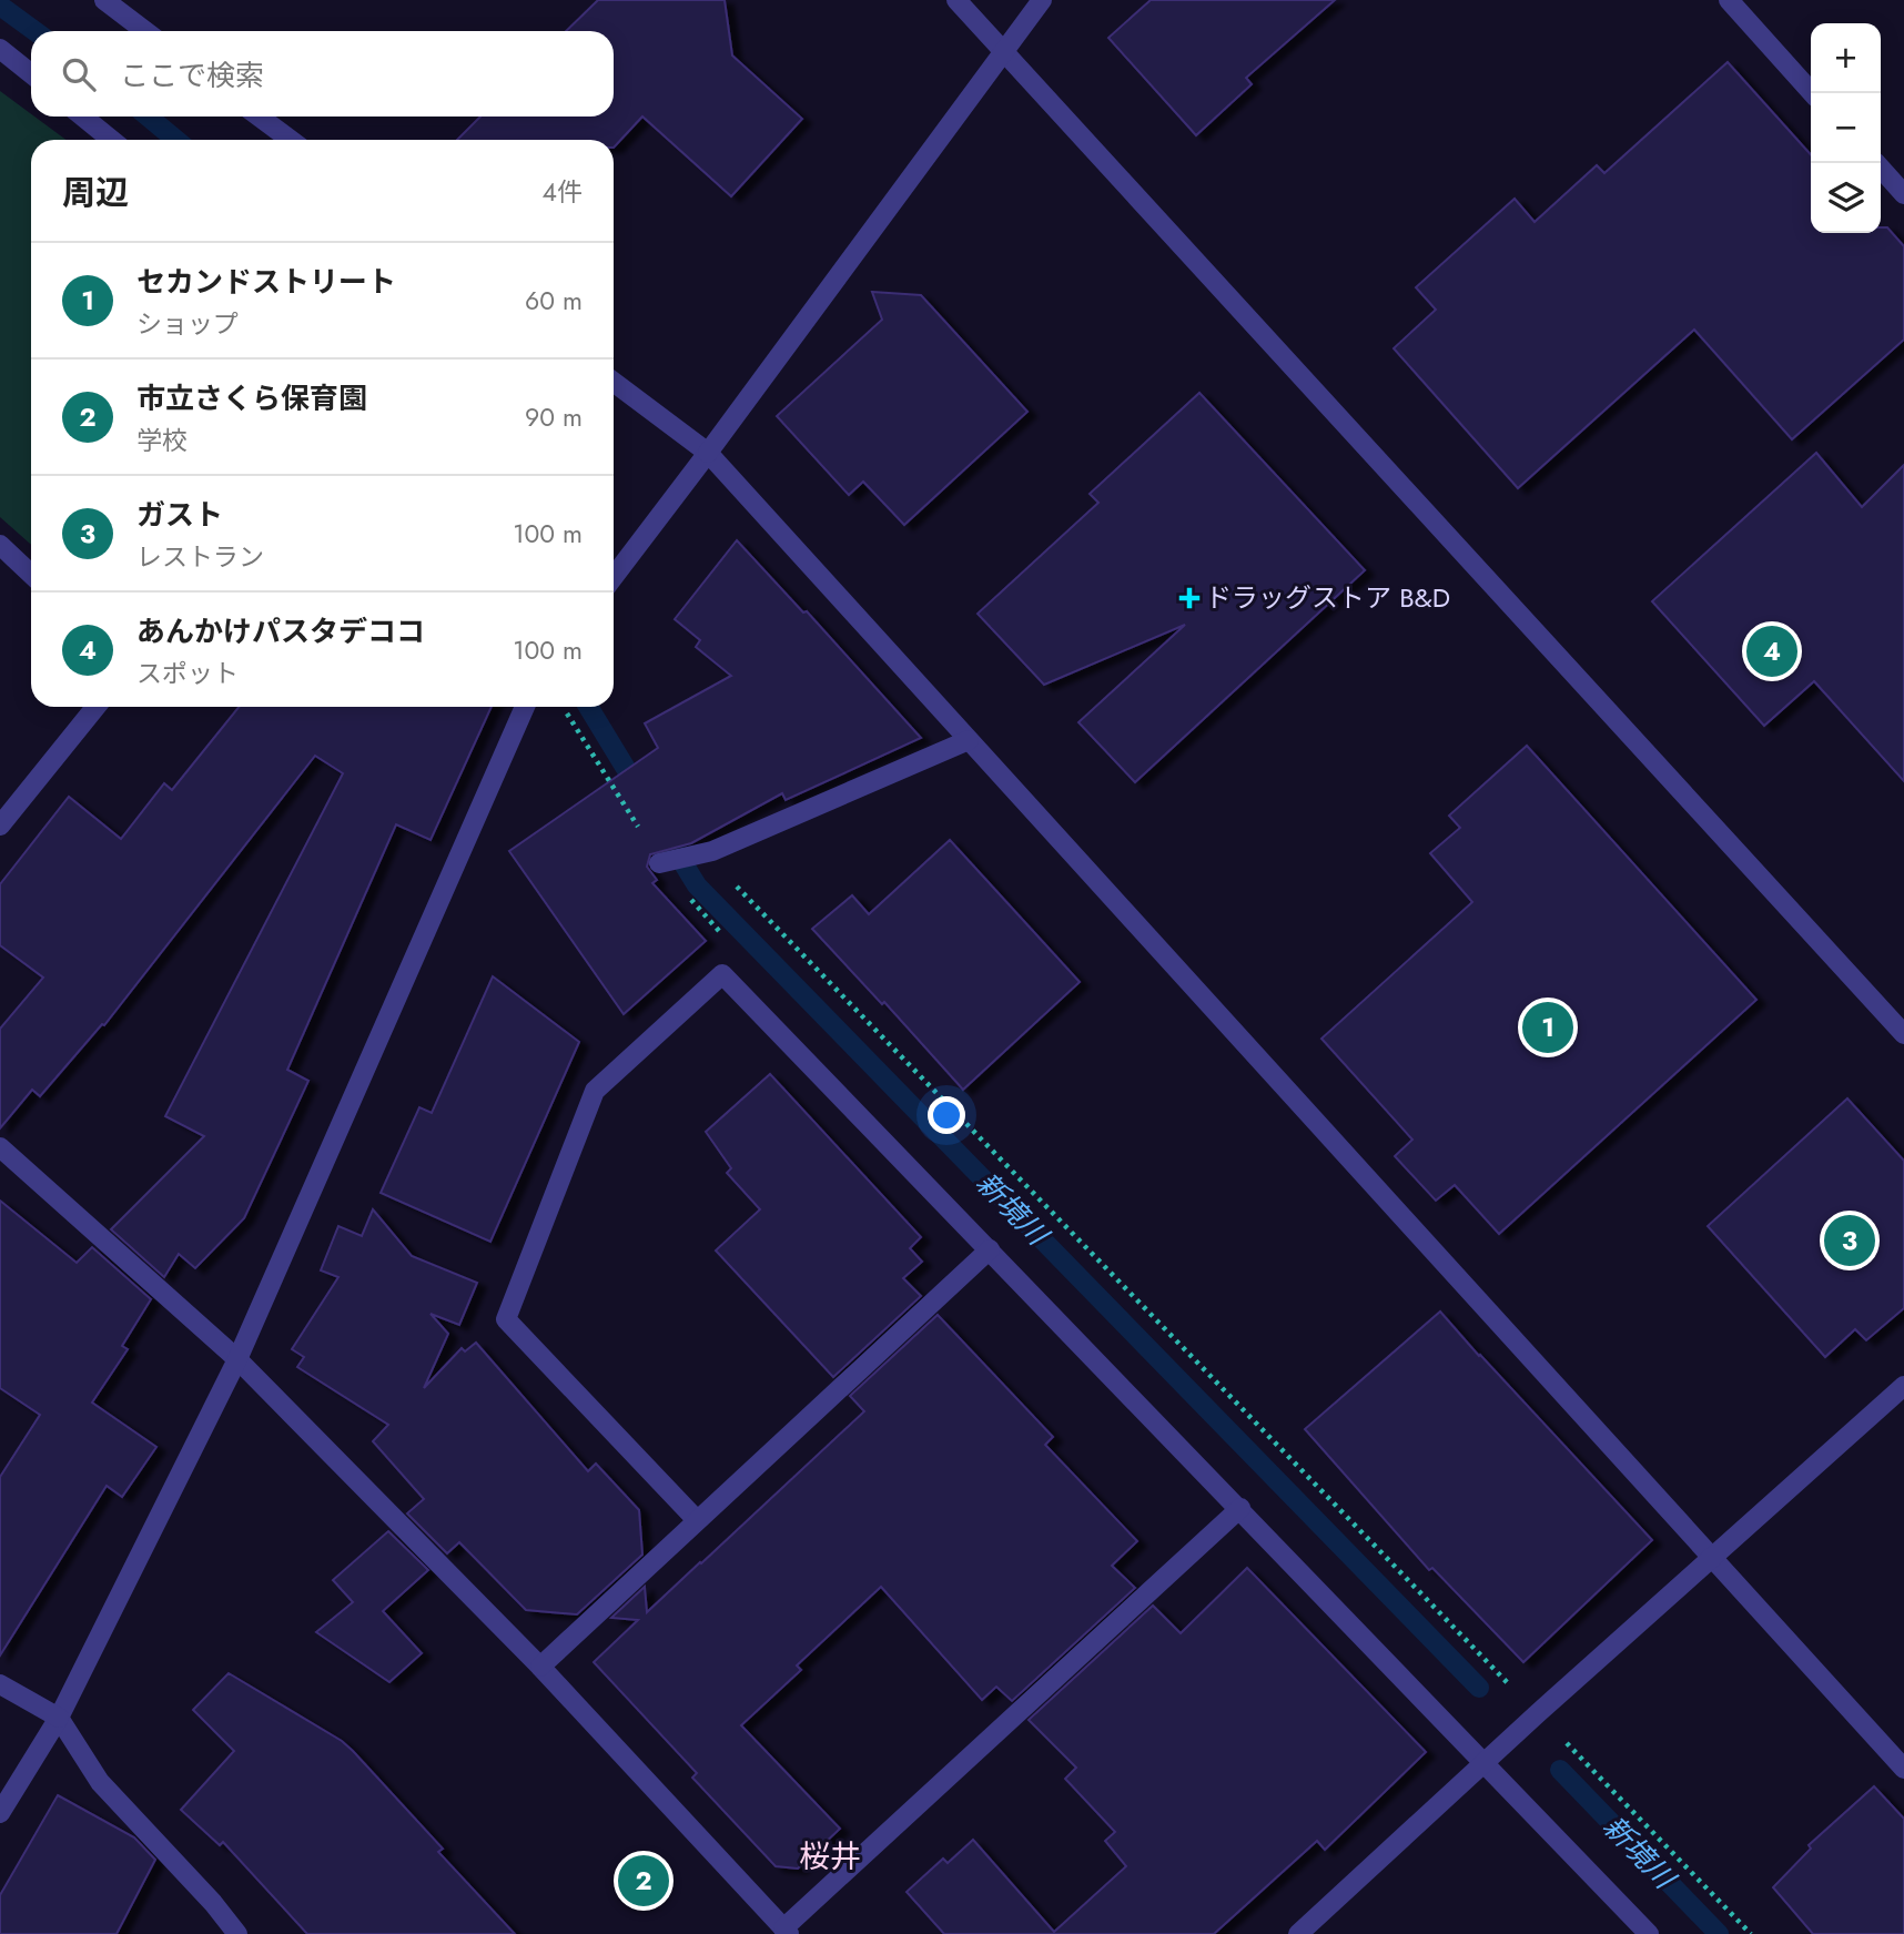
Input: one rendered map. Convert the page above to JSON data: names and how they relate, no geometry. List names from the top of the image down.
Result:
{
  "districts": ["桜井"],
  "water": ["新境川"],
  "places": {
    "health": ["ドラッグストア B&D"]
  },
  "page": {
    "map_buttons": ["+", "−"],
    "search": "ここで検索",
    "heading": ["周辺", "4件"],
    "list": [
      {
        "mark": "1",
        "name": "セカンドストリート",
        "note": "ショップ",
        "value": "60 m"
      },
      {
        "mark": "2",
        "name": "市立さくら保育園",
        "note": "学校",
        "value": "90 m"
      },
      {
        "mark": "3",
        "name": "ガスト",
        "note": "レストラン",
        "value": "100 m"
      },
      {
        "mark": "4",
        "name": "あんかけパスタデココ",
        "note": "スポット",
        "value": "100 m"
      }
    ],
    "pins": [
      "4",
      "1",
      "3",
      "2"
    ]
  }
}
